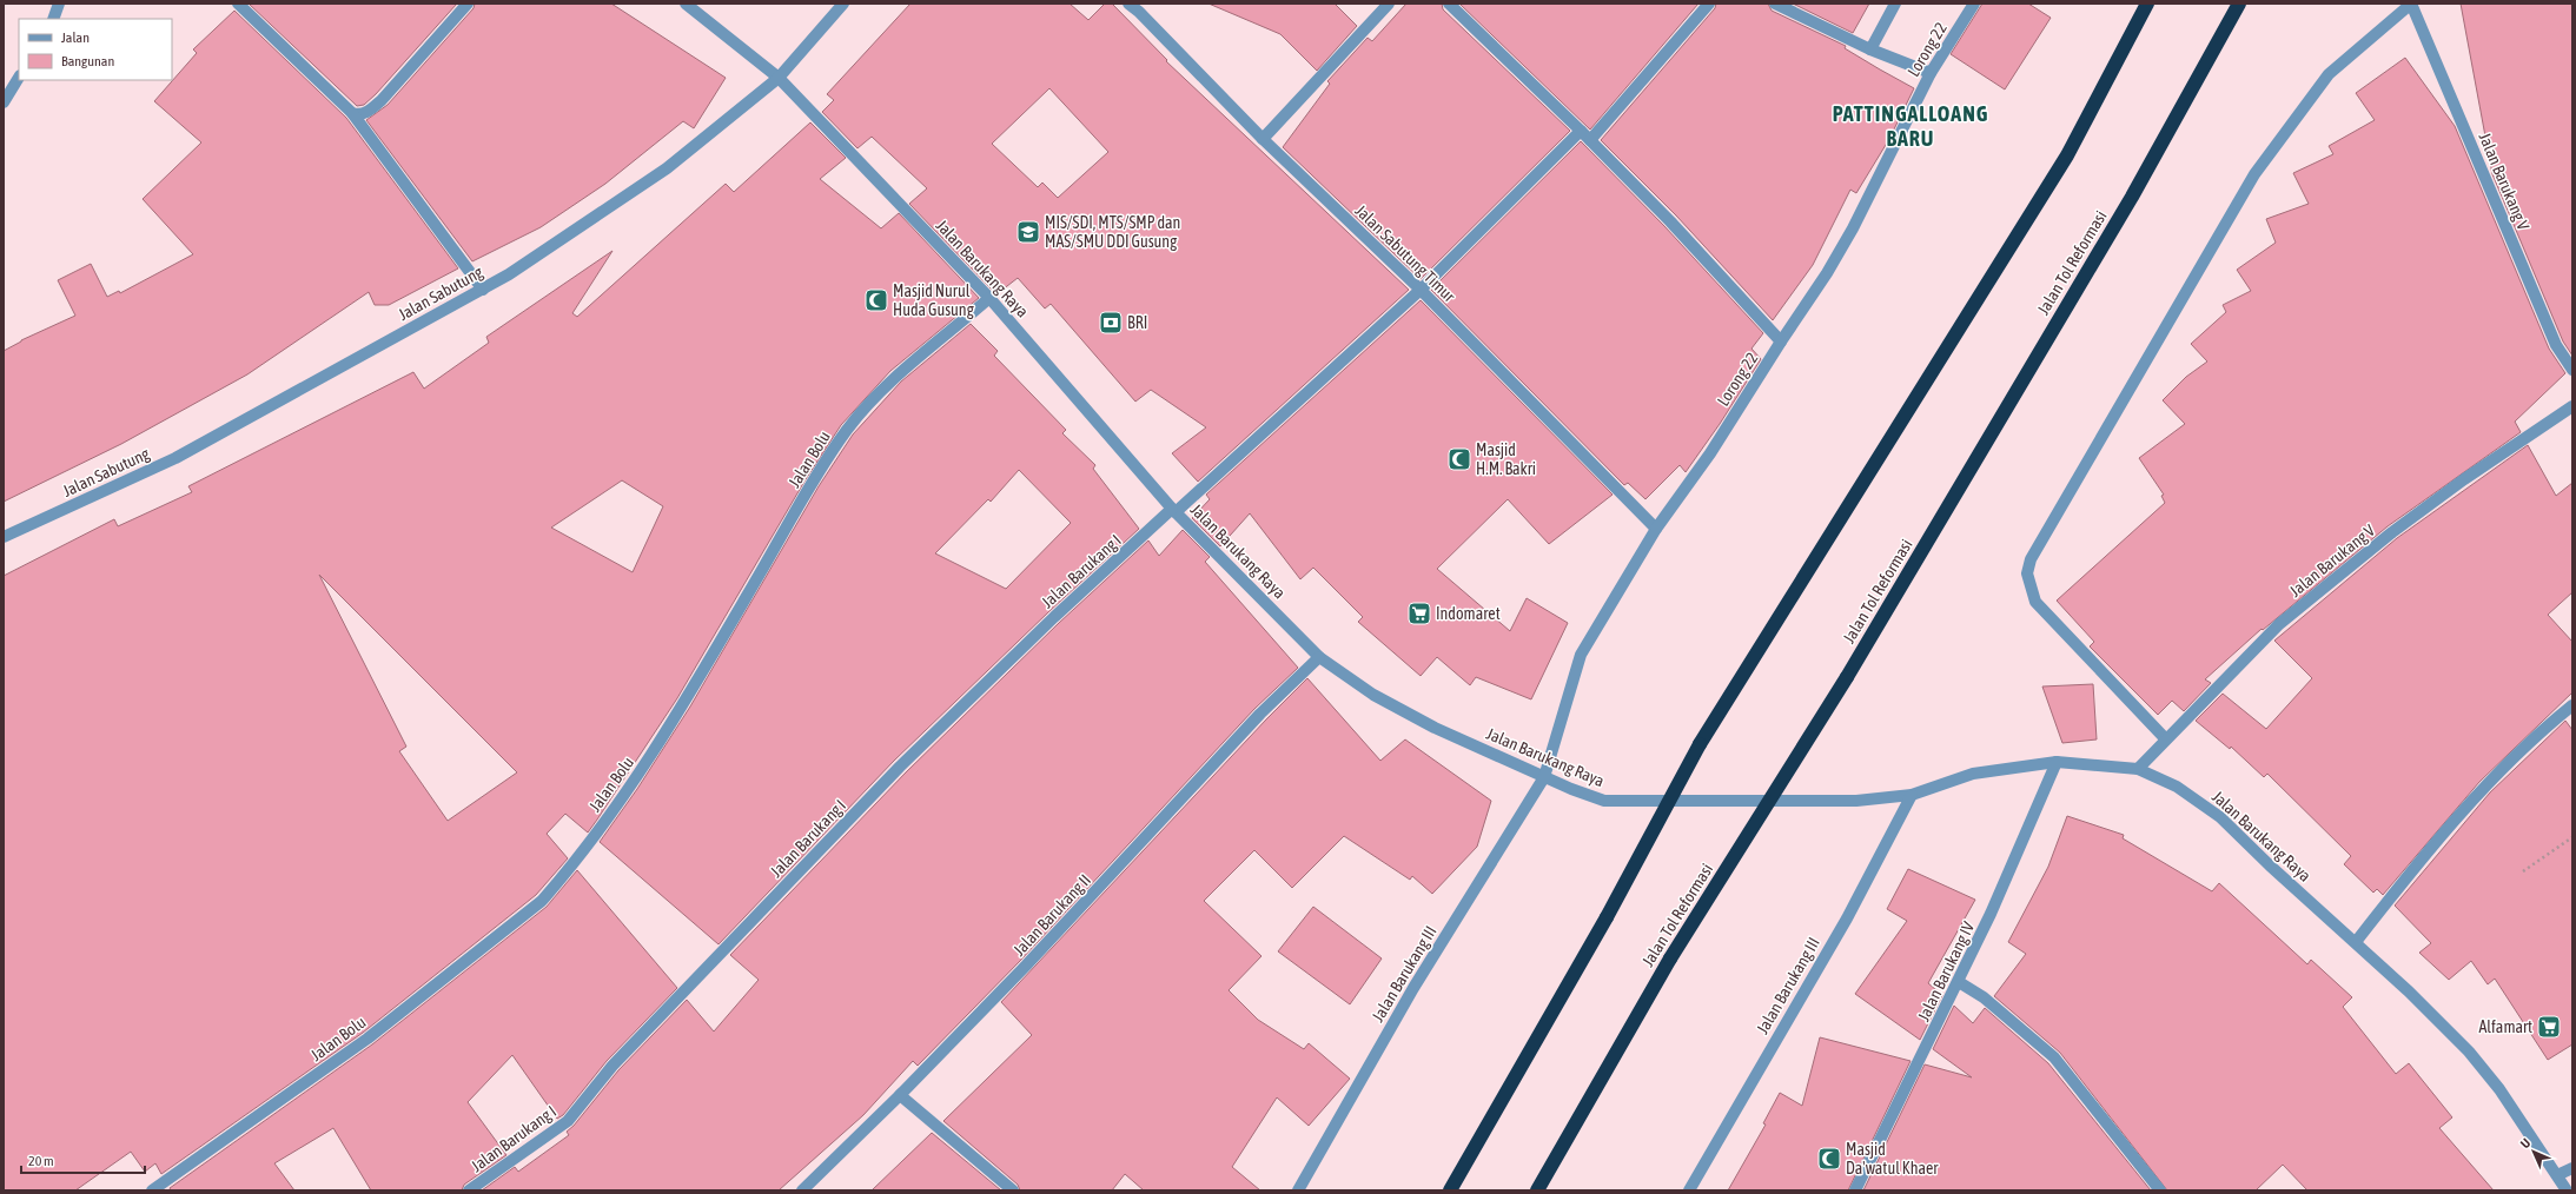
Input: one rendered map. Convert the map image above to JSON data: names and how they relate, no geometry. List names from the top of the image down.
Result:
{
  "streets": {
    "highway": ["Jalan Tol Reformasi"],
    "street": [
      "Lorong 22",
      "Jalan Barukang V",
      "Jalan Sabutung Timur",
      "Jalan Barukang Raya",
      "Jalan Sabutung",
      "Jalan Bolu",
      "Jalan Barukang I",
      "Jalan Barukang II",
      "Jalan Barukang IV",
      "Jalan Barukang III"
    ]
  },
  "crossings": [
    ["Lorong 22", "Jalan Sabutung Timur"],
    ["Lorong 22", "Jalan Barukang Raya"],
    ["Lorong 22", "Jalan Barukang III"],
    ["Jalan Barukang V", "Jalan Barukang Raya"],
    ["Jalan Sabutung Timur", "Jalan Barukang I"],
    ["Jalan Barukang Raya", "Jalan Sabutung"],
    ["Jalan Barukang Raya", "Jalan Bolu"],
    ["Jalan Barukang Raya", "Jalan Barukang I"],
    ["Jalan Barukang Raya", "Jalan Barukang II"],
    ["Jalan Barukang Raya", "Jalan Barukang IV"],
    ["Jalan Barukang Raya", "Jalan Barukang III"]
  ],
  "districts": ["PATTINGALLOANG BARU"],
  "places": {
    "school or university": ["MIS/SDI, MTS/SMP dan MAS/SMU DDI Gusung"],
    "mosque": ["Masjid Nurul Huda Gusung", "Masjid H.M. Bakri", "Masjid Da'watul Khaer"],
    "bank": ["BRI"],
    "supermarket": ["Indomaret", "Alfamart"]
  },
  "legend": ["Jalan", "Bangunan"],
  "scale_bar": "20 m",
  "north": "top left"
}
